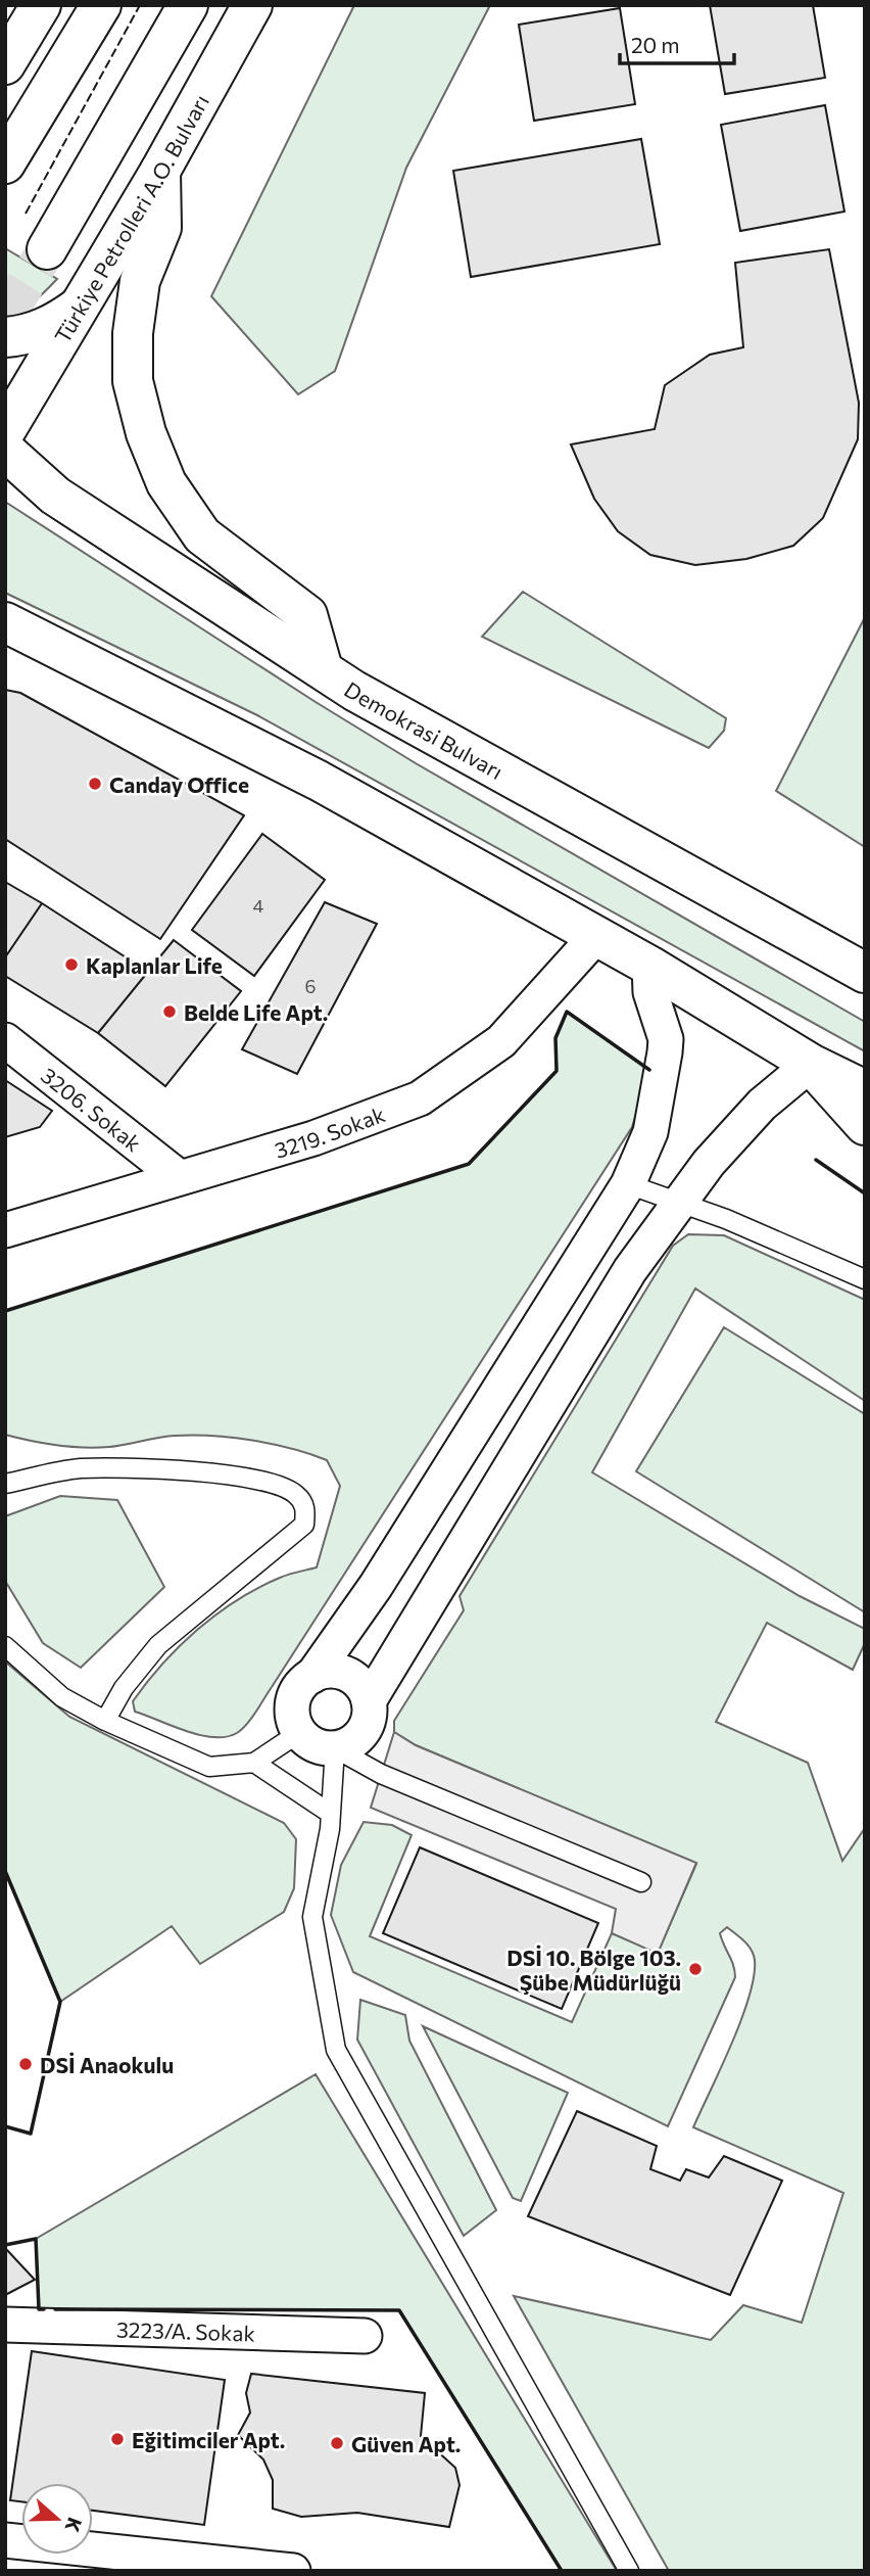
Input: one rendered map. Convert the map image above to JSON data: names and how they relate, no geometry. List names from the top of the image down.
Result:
{
  "streets": {
    "highway": ["Türkiye Petrolleri A.O. Bulvarı", "Demokrasi Bulvarı"],
    "street": ["3206. Sokak", "3219. Sokak", "3223/A. Sokak"]
  },
  "crossings": [
    ["3206. Sokak", "3219. Sokak"]
  ],
  "places": [
    "Canday Office",
    "Kaplanlar Life",
    "Belde Life Apt.",
    "DSİ 10. Bölge 103. Şübe Müdürlüğü",
    "DSİ Anaokulu",
    "Eğitimciler Apt.",
    "Güven Apt."
  ],
  "house_numbers": ["4", "6"],
  "scale_bar": "20 m",
  "north": "right"
}
